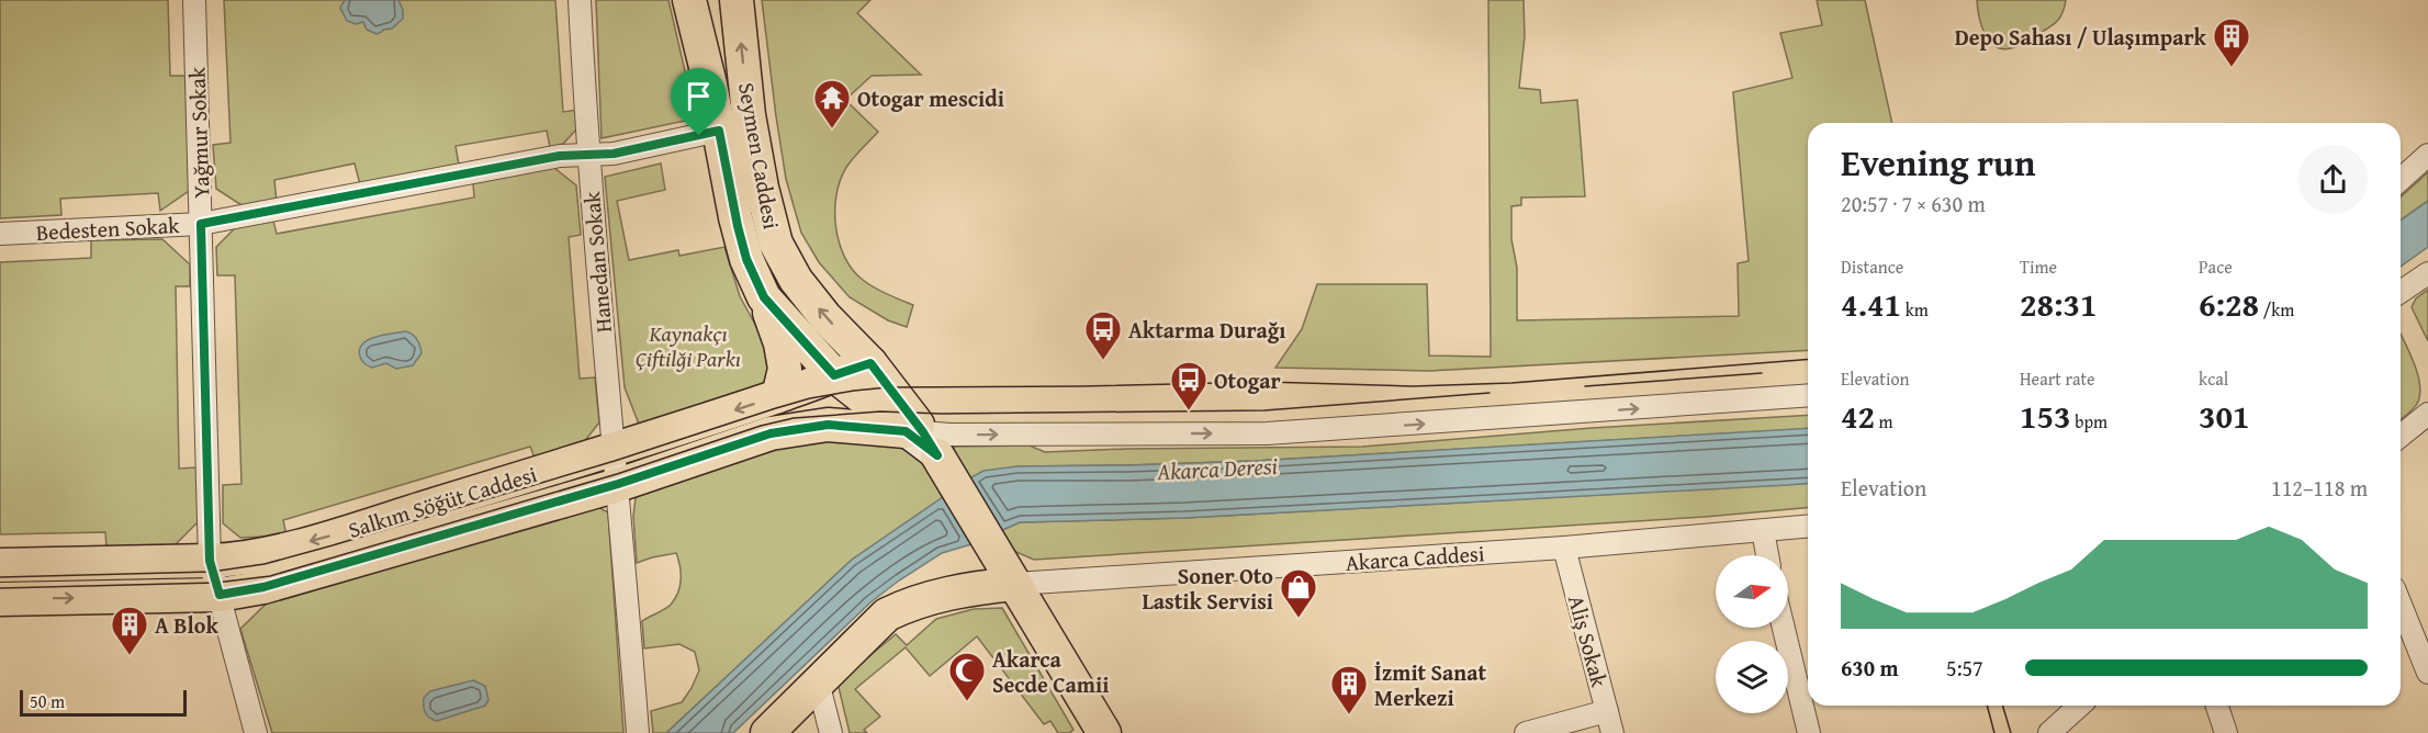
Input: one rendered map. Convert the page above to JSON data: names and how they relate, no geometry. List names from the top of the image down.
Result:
{
  "streets": {
    "main road": ["Seymen Caddesi", "Salkım Söğüt Caddesi"],
    "street": [
      "Yağmur Sokak",
      "Bedesten Sokak",
      "Hanedan Sokak",
      "Akarca Caddesi",
      "Aliş Sokak"
    ]
  },
  "crossings": [
    ["Yağmur Sokak", "Bedesten Sokak"],
    ["Yağmur Sokak", "Salkım Söğüt Caddesi"],
    ["Seymen Caddesi", "Bedesten Sokak"],
    ["Seymen Caddesi", "Salkım Söğüt Caddesi"],
    ["Seymen Caddesi", "Akarca Caddesi"],
    ["Bedesten Sokak", "Hanedan Sokak"],
    ["Hanedan Sokak", "Salkım Söğüt Caddesi"],
    ["Akarca Caddesi", "Aliş Sokak"]
  ],
  "water": ["Akarca Deresi"],
  "parks": ["Kaynakçı Çiftilği Parkı"],
  "places": {
    "building": ["Depo Sahası / Ulaşımpark", "A Blok", "İzmit Sanat Merkezi"],
    "temple": ["Otogar mescidi"],
    "bus stop": ["Aktarma Durağı", "Otogar"],
    "shop": ["Soner Oto Lastik Servisi"],
    "mosque": ["Akarca Secde Camii"]
  },
  "scale_bar": "50 m",
  "north": "right",
  "page": {
    "heading": ["Evening run", "20:57 · 7 × 630 m"],
    "stats": [
      ["Distance", "4.41 km"],
      ["Time", "28:31"],
      ["Pace", "6:28 /km"],
      ["Elevation", "42 m"],
      ["Heart rate", "153 bpm"],
      ["kcal", "301"]
    ],
    "chart": ["Elevation", "112–118 m"],
    "list": [
      {
        "name": "630 m",
        "note": "5:57"
      }
    ],
    "scale": "50 m"
  }
}
